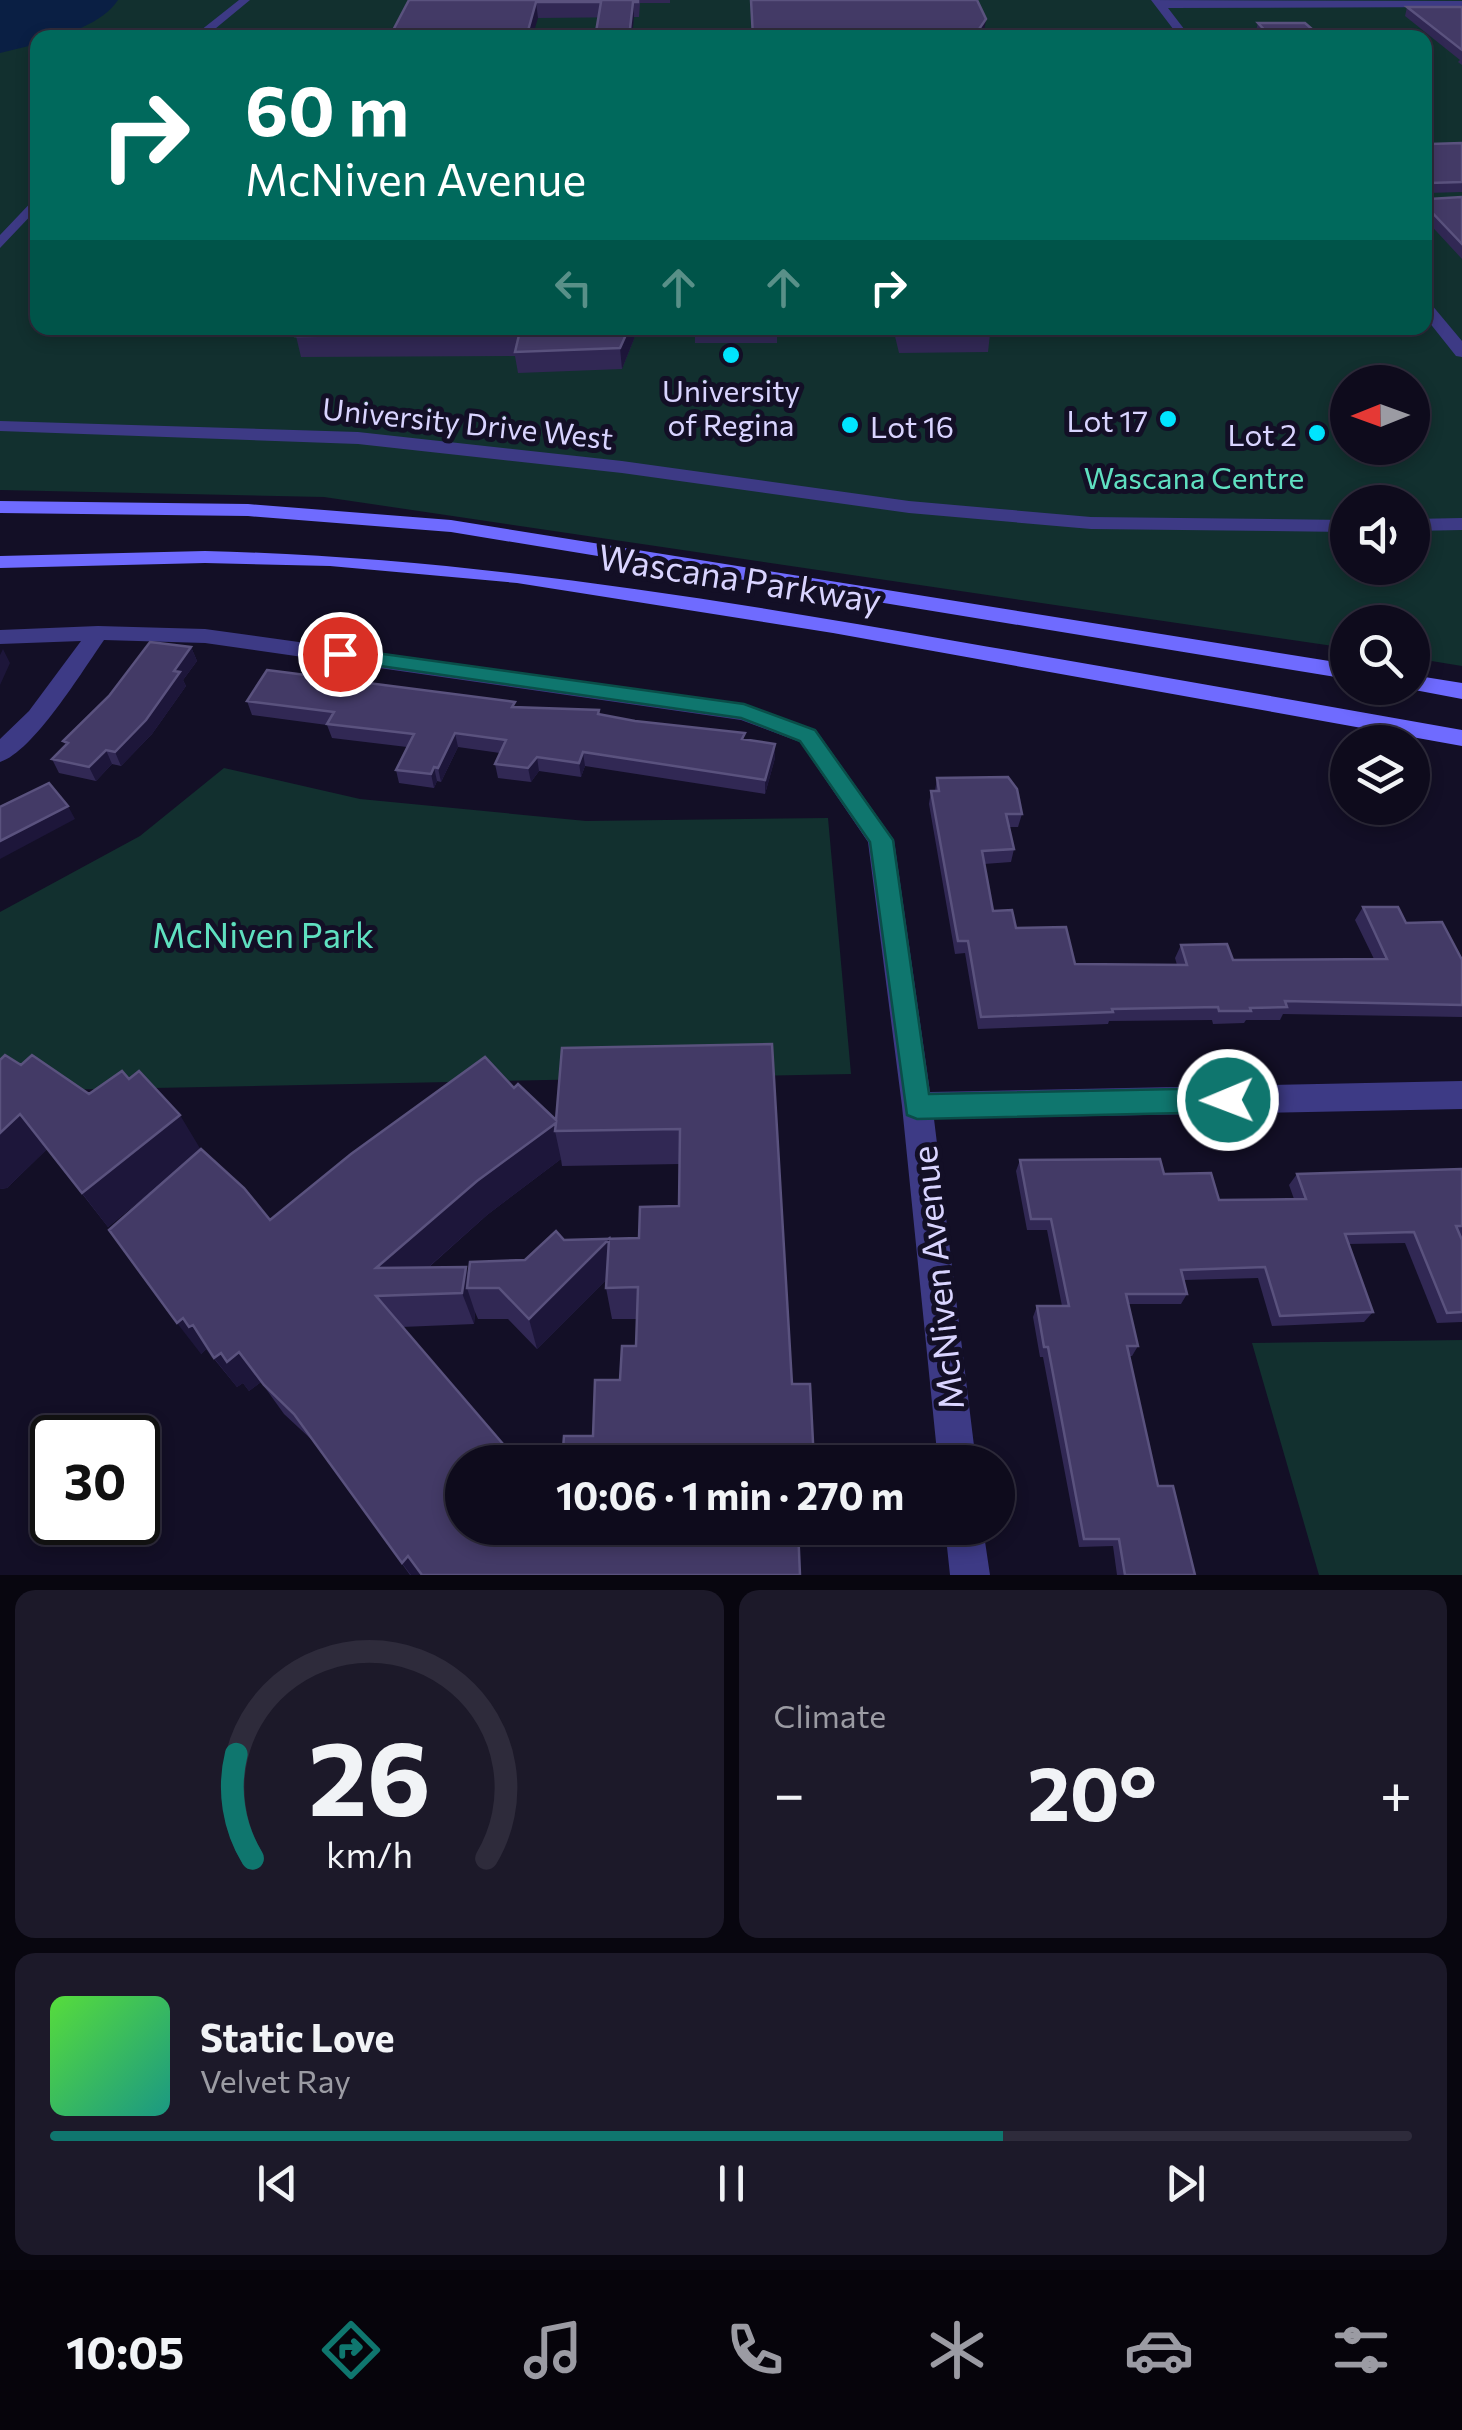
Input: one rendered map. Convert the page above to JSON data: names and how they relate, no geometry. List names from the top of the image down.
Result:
{
  "streets": {
    "main road": ["Wascana Parkway"],
    "street": ["University Drive West", "McNiven Avenue"]
  },
  "parks": ["Wascana Centre", "McNiven Park"],
  "places": [
    "University of Regina",
    "Lot 17",
    "Lot 16",
    "Lot 2"
  ],
  "north": "left",
  "page": {
    "turn": ["60 m", "McNiven Avenue"],
    "limit": "30",
    "trip": "10:06 · 1 min · 270 m",
    "tile": "Climate",
    "heat": ["−", "20°", "+"],
    "song": ["Static Love", "Velvet Ray"],
    "tabs": "10:05",
    "gauge": ["26", "km/h"]
  }
}
